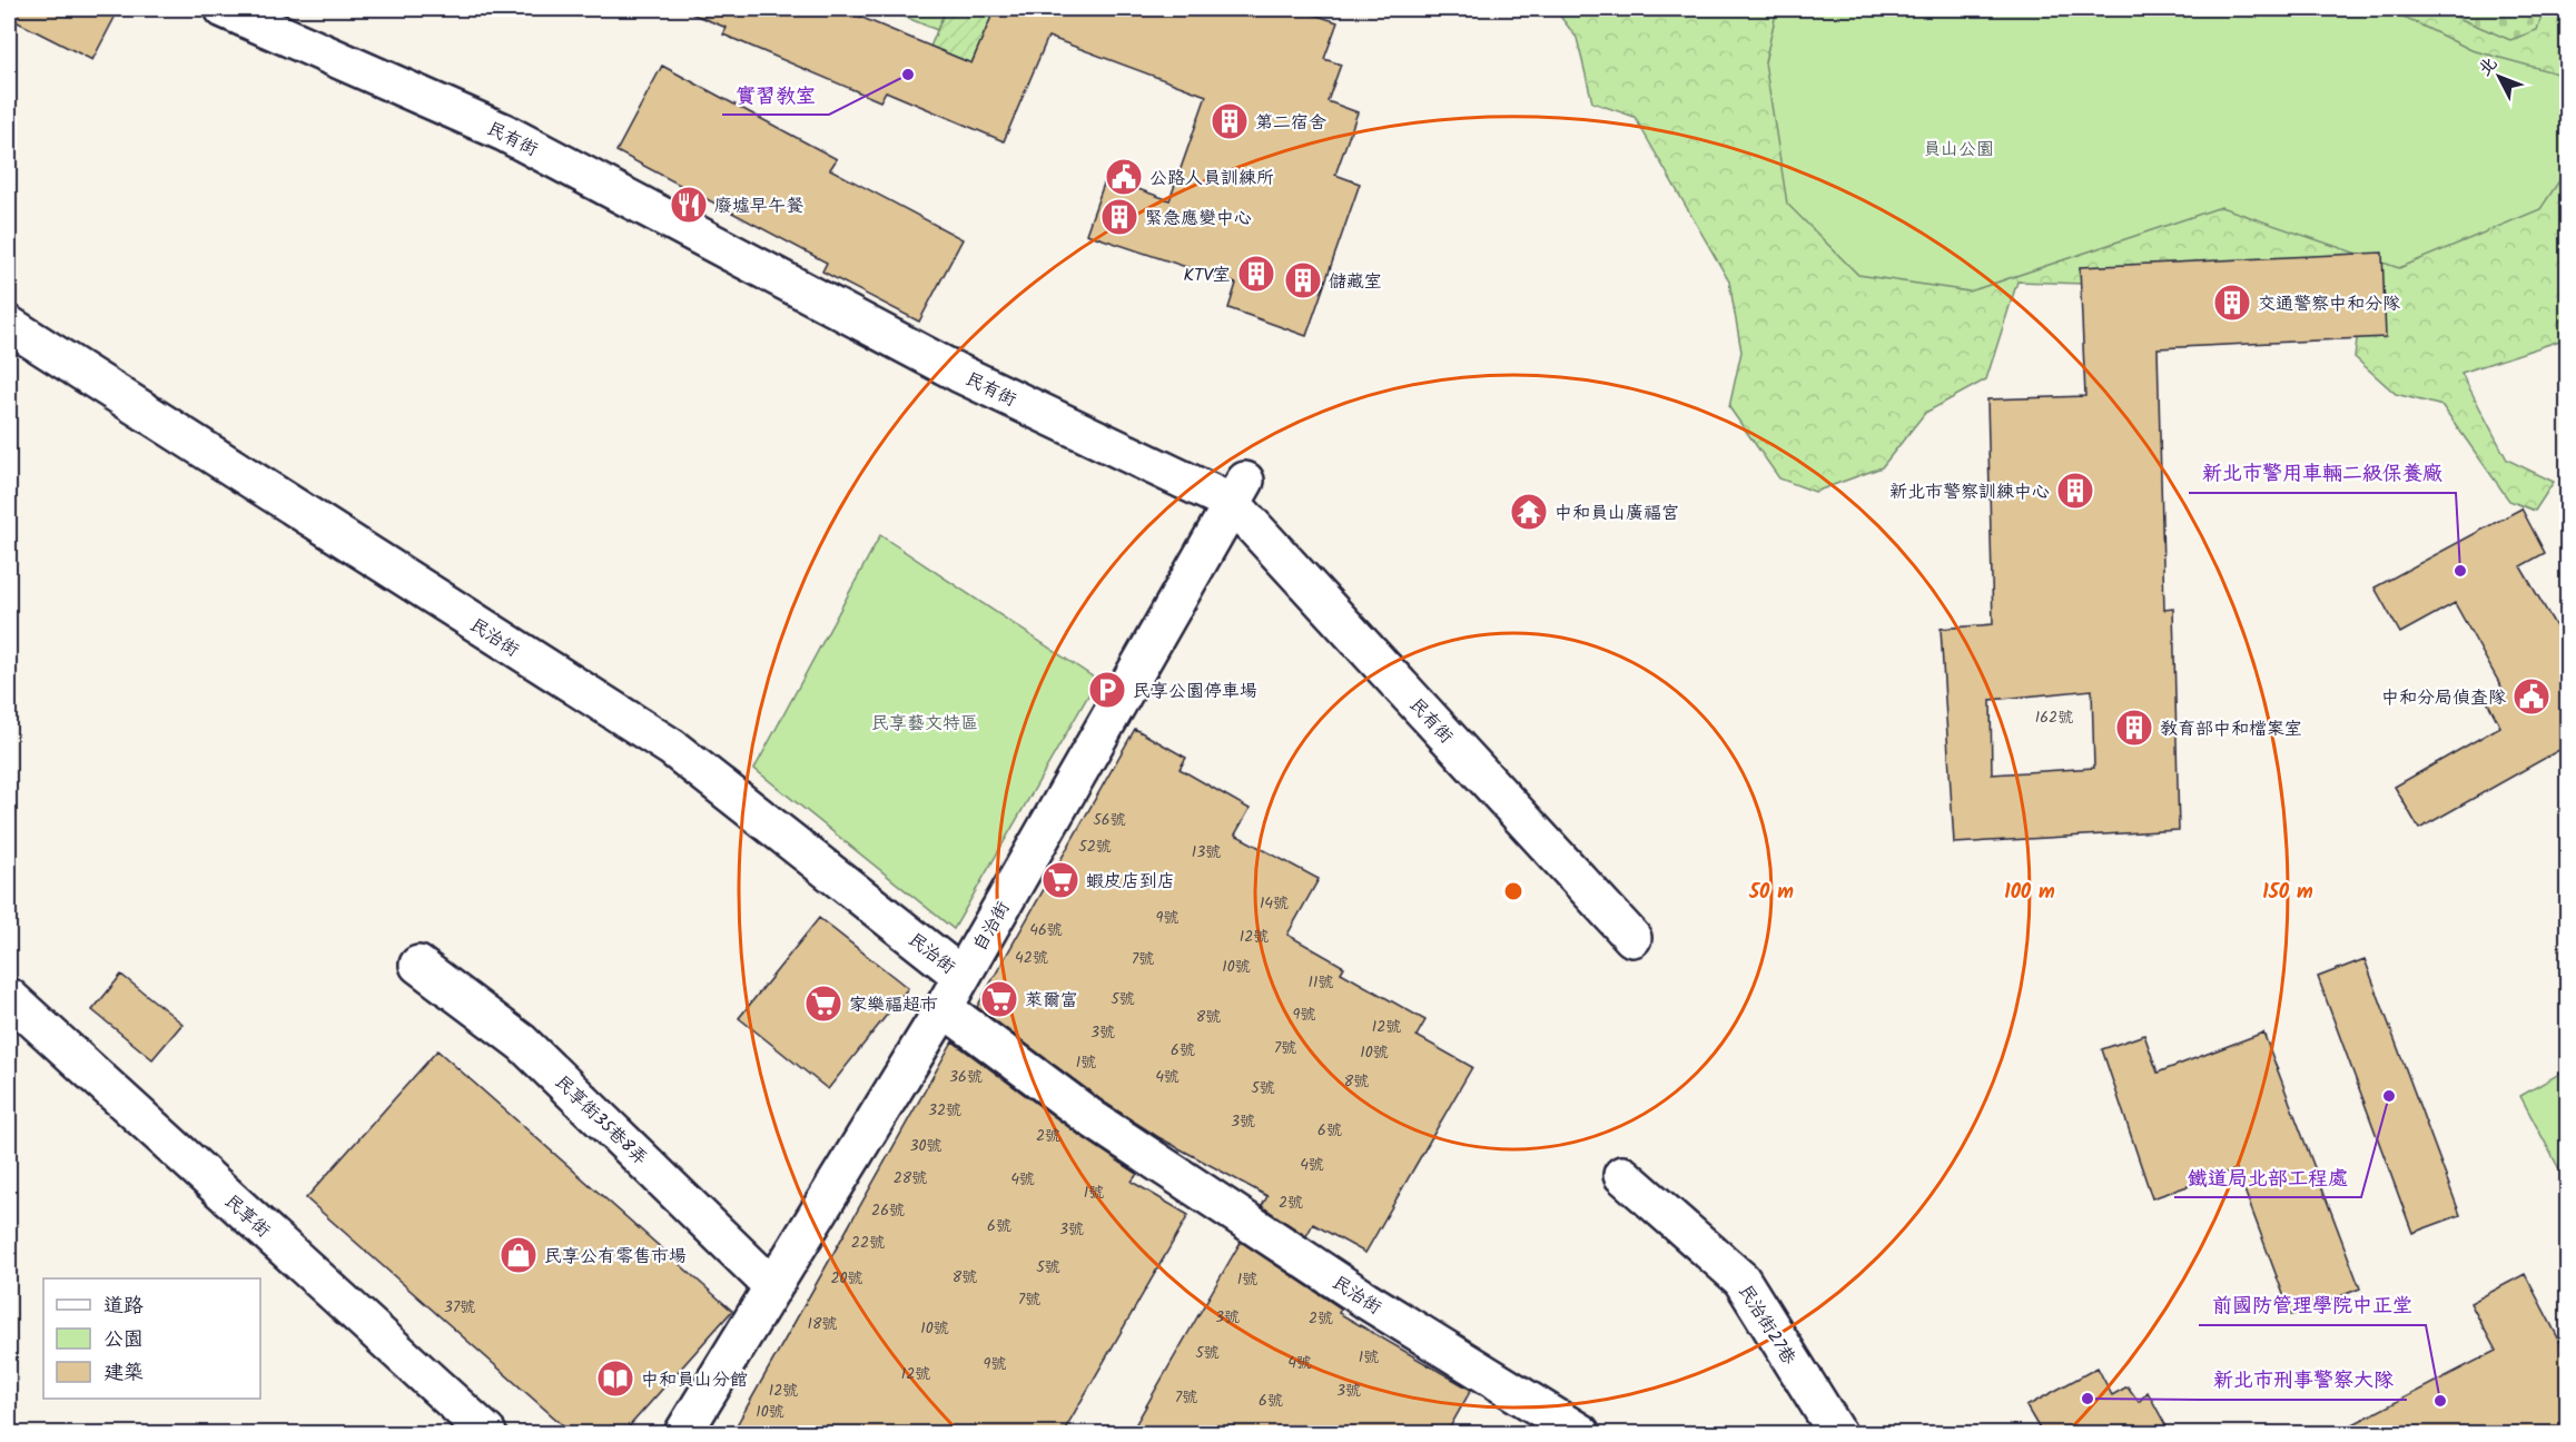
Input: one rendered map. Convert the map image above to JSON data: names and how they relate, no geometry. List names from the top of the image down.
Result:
{
  "streets": {
    "street": [
      "民有街",
      "民治街",
      "自治街",
      "民享街35巷8弄",
      "民享街",
      "民治街27巷"
    ]
  },
  "crossings": [
    ["民有街", "自治街"],
    ["民治街", "自治街"],
    ["自治街", "民享街35巷8弄"]
  ],
  "parks": ["員山公園", "民享藝文特區"],
  "places": {
    "other": [
      "實習教室",
      "新北市警用車輛二級保養廠",
      "鐵道局北部工程處",
      "新北市刑事警察大隊",
      "前國防管理學院中正堂"
    ],
    "building": [
      "第二宿舍",
      "緊急應變中心",
      "KTV室",
      "儲藏室",
      "交通警察中和分隊",
      "新北市警察訓練中心",
      "教育部中和檔案室"
    ],
    "public building": ["公路人員訓練所", "中和分局偵查隊"],
    "restaurant": ["廢墟早午餐"],
    "temple": ["中和員山廣福宮"],
    "parking": ["民享公園停車場"],
    "supermarket": ["蝦皮店到店", "萊爾富", "家樂福超市"],
    "shop": ["民享公有零售市場"],
    "library": ["中和員山分館"]
  },
  "house_numbers": [
    "162號",
    "56號",
    "52號",
    "13號",
    "14號",
    "9號",
    "46號",
    "12號",
    "42號",
    "7號",
    "10號",
    "11號",
    "5號",
    "9號",
    "8號",
    "12號",
    "3號",
    "7號",
    "6號",
    "10號",
    "1號",
    "36號",
    "4號",
    "8號",
    "5號",
    "32號",
    "3號",
    "6號",
    "2號",
    "30號",
    "4號",
    "28號",
    "4號",
    "1號",
    "2號",
    "26號",
    "6號",
    "3號",
    "22號",
    "5號",
    "8號",
    "20號",
    "1號",
    "7號",
    "37號",
    "3號",
    "2號",
    "18號",
    "10號",
    "5號",
    "1號",
    "4號",
    "9號",
    "12號",
    "12號",
    "3號",
    "7號",
    "6號",
    "10號"
  ],
  "legend": ["道路", "公園", "建築"],
  "north": "top left",
  "rings": ["50 m", "100 m", "150 m"]
}
